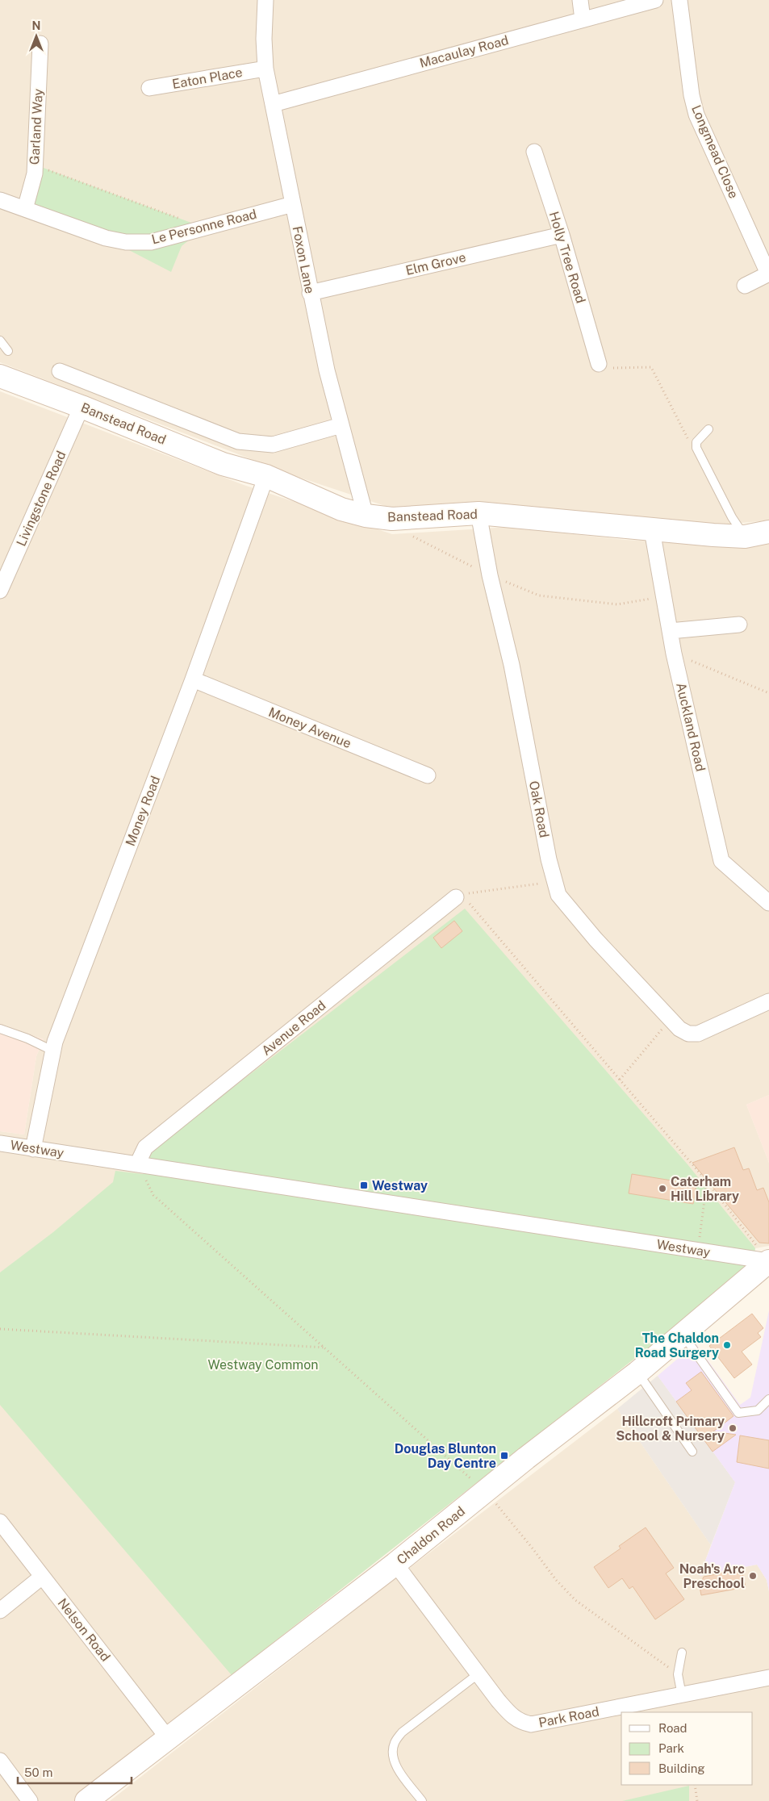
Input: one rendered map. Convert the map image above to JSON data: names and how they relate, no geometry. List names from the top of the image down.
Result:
{
  "streets": {
    "main road": ["Banstead Road", "Chaldon Road"],
    "street": [
      "Macaulay Road",
      "Eaton Place",
      "Garland Way",
      "Longmead Close",
      "Le Personne Road",
      "Holly Tree Road",
      "Foxon Lane",
      "Elm Grove",
      "Livingstone Road",
      "Auckland Road",
      "Money Avenue",
      "Oak Road",
      "Money Road",
      "Avenue Road",
      "Westway",
      "Nelson Road",
      "Park Road"
    ]
  },
  "crossings": [
    ["Macaulay Road", "Foxon Lane"],
    ["Eaton Place", "Foxon Lane"],
    ["Garland Way", "Le Personne Road"],
    ["Le Personne Road", "Foxon Lane"],
    ["Holly Tree Road", "Elm Grove"],
    ["Foxon Lane", "Elm Grove"],
    ["Foxon Lane", "Banstead Road"],
    ["Banstead Road", "Livingstone Road"],
    ["Banstead Road", "Auckland Road"],
    ["Banstead Road", "Oak Road"],
    ["Banstead Road", "Money Road"],
    ["Money Avenue", "Money Road"],
    ["Money Road", "Westway"],
    ["Avenue Road", "Westway"],
    ["Westway", "Chaldon Road"],
    ["Chaldon Road", "Nelson Road"],
    ["Chaldon Road", "Park Road"]
  ],
  "parks": ["Westway Common"],
  "places": {
    "transit": ["Westway", "Douglas Blunton Day Centre"],
    "other": [
      "Caterham Hill Library",
      "The Chaldon Road Surgery",
      "Hillcroft Primary School & Nursery",
      "Noah's Arc Preschool"
    ]
  },
  "legend": ["Road", "Park", "Building"],
  "scale_bar": "50 m",
  "north": "top"
}
